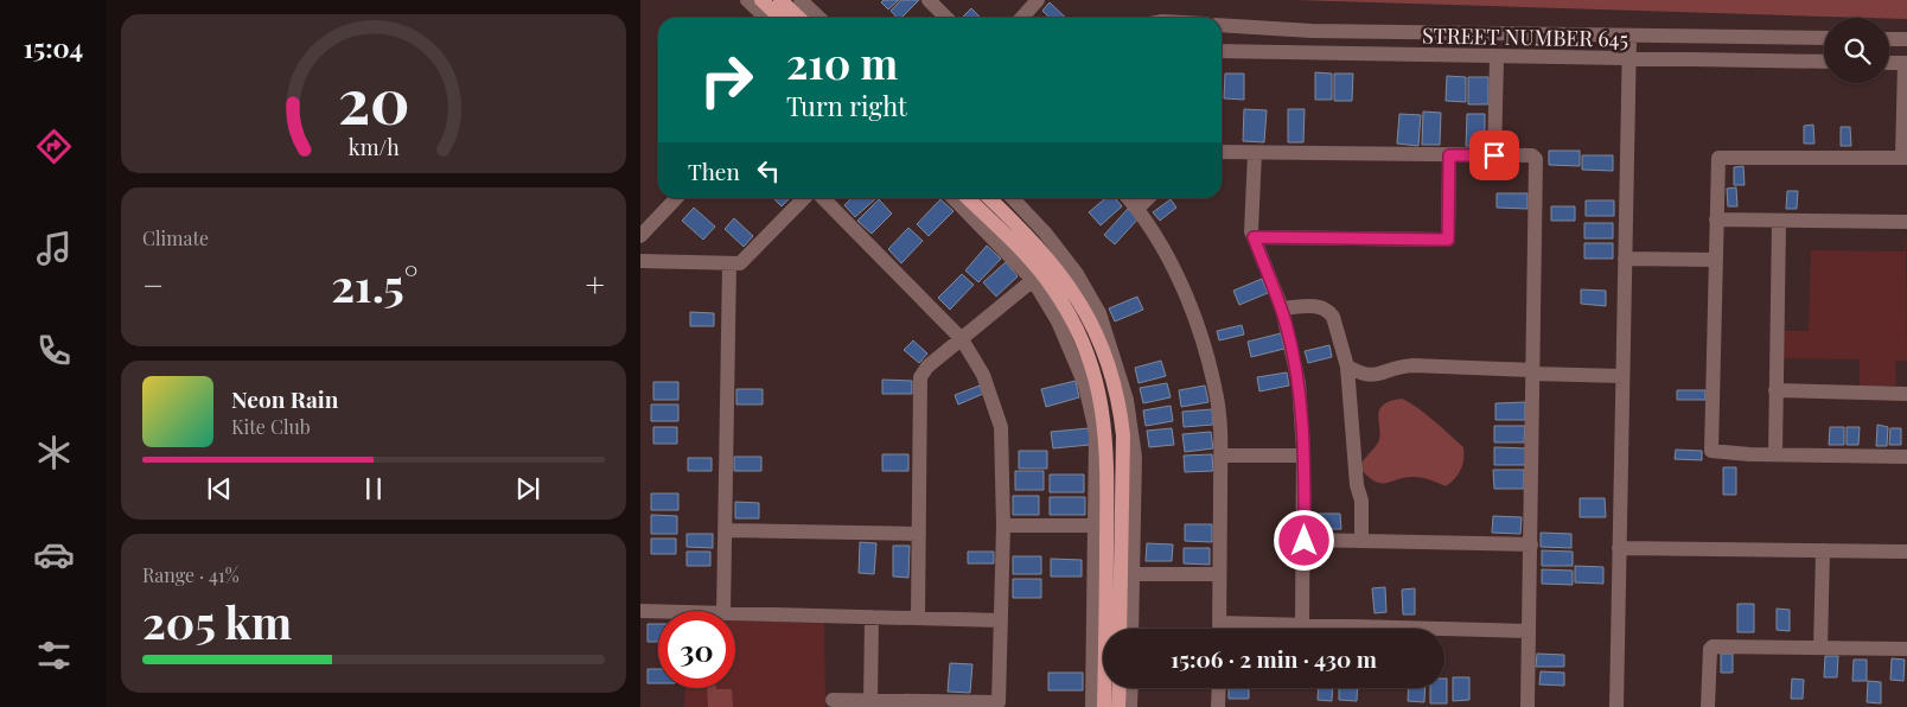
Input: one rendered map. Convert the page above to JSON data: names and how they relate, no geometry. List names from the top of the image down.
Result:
{
  "streets": {
    "street": ["STREET NUMBER 645"]
  },
  "page": {
    "tabs": "15:04",
    "turn": ["210 m", "Turn right"],
    "then": "Then",
    "tile": [
      "Climate",
      ["Range · 41%", "205 km"]
    ],
    "heat": ["−", "21.5°", "+"],
    "song": ["Neon Rain", "Kite Club"],
    "limit": "30",
    "trip": "15:06 · 2 min · 430 m",
    "gauge": ["20", "km/h"]
  }
}
